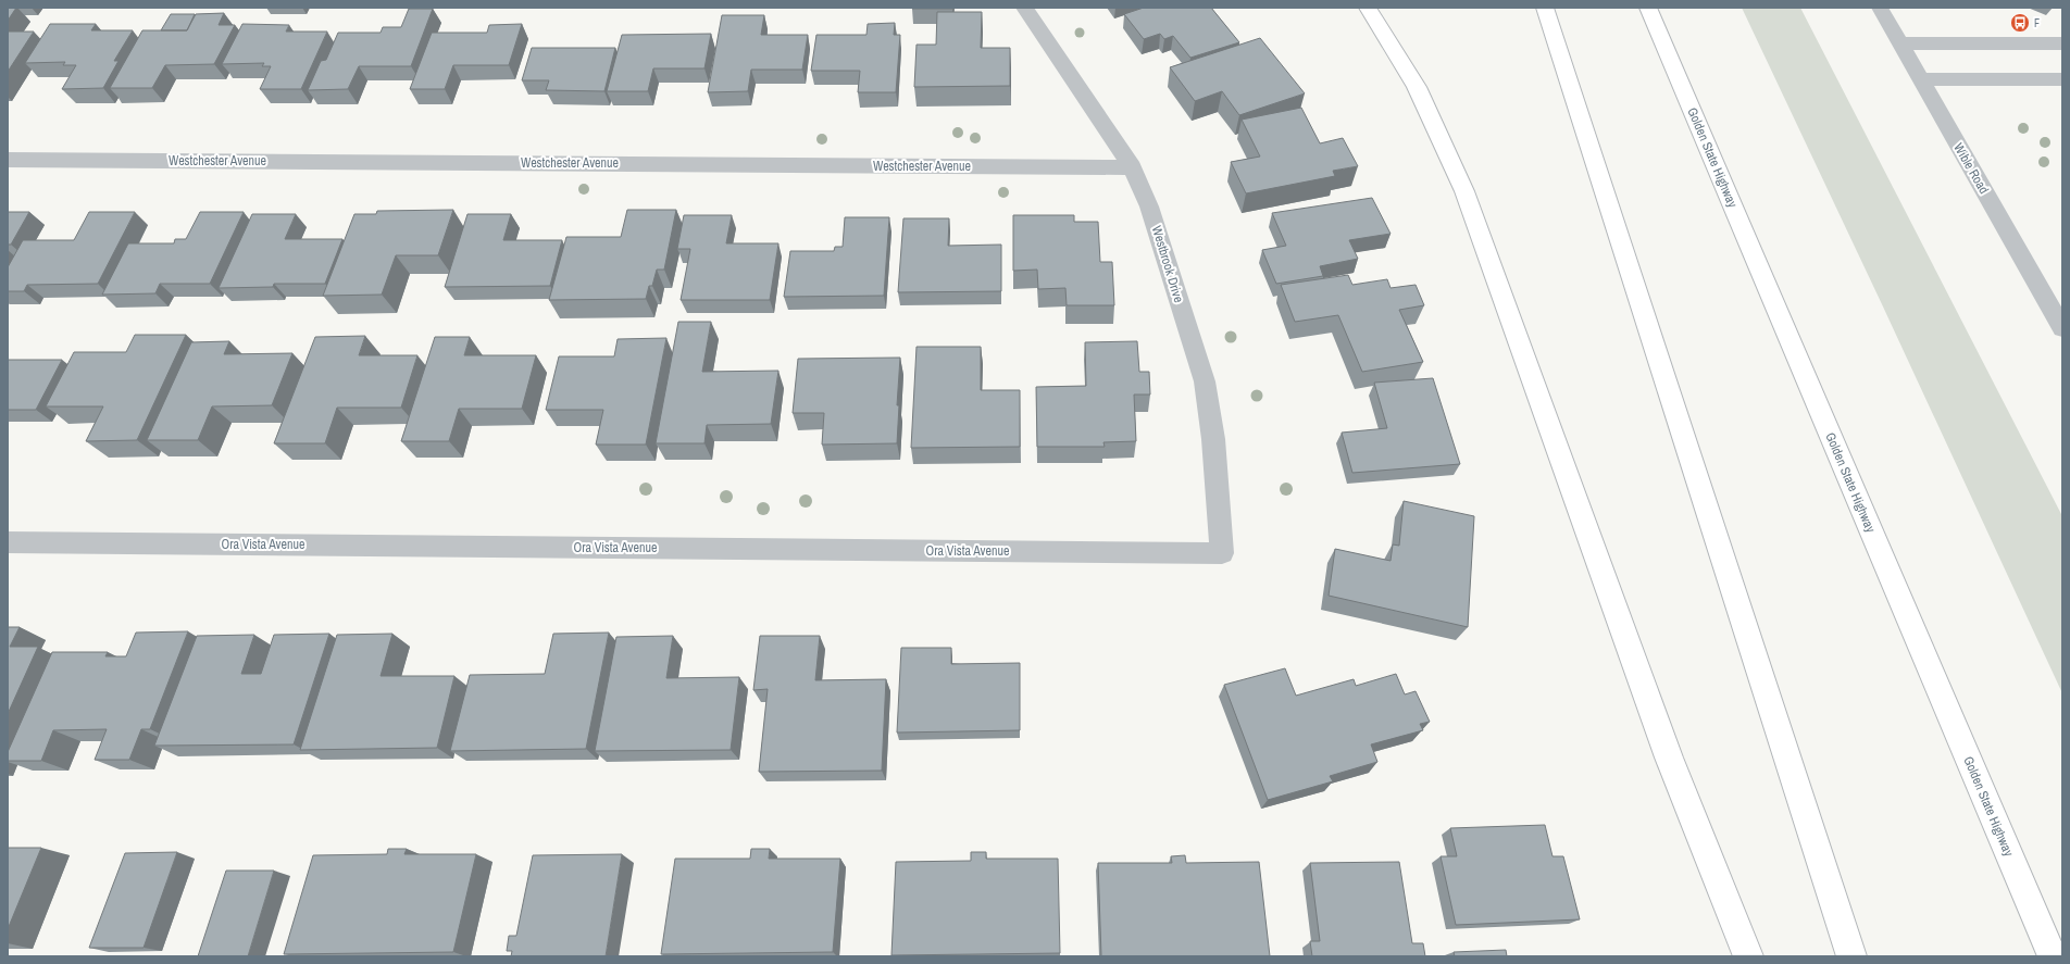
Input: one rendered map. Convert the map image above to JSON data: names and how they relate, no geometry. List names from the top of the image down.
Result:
{
  "streets": {
    "highway": ["Golden State Highway"],
    "street": [
      "Westchester Avenue",
      "Wible Road",
      "Westbrook Drive",
      "Ora Vista Avenue"
    ]
  },
  "crossings": [
    ["Westchester Avenue", "Westbrook Drive"],
    ["Westbrook Drive", "Ora Vista Avenue"]
  ],
  "places": {
    "bus stop": ["F"]
  }
}
